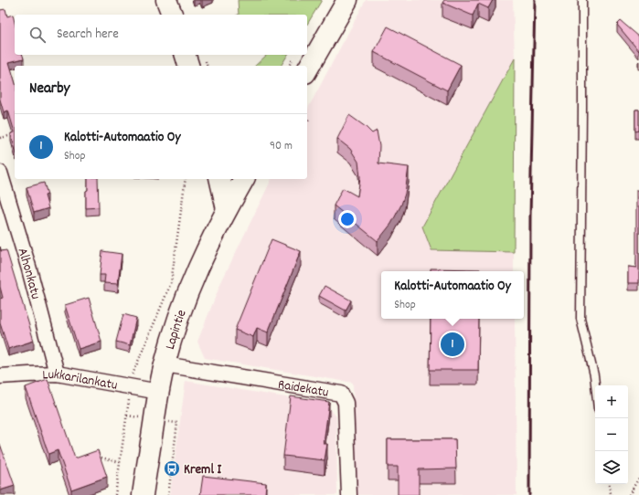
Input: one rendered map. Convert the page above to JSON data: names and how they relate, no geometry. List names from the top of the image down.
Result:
{
  "streets": {
    "main road": ["Lapintie"],
    "street": ["Alhonkatu", "Lukkarilankatu", "Raidekatu"]
  },
  "crossings": [
    ["Alhonkatu", "Lukkarilankatu"],
    ["Lapintie", "Lukkarilankatu"],
    ["Lapintie", "Raidekatu"]
  ],
  "places": {
    "bus stop": ["Kreml I"]
  },
  "page": {
    "search": "Search here",
    "heading": "Nearby",
    "list": [
      {
        "mark": "1",
        "name": "Kalotti-Automaatio Oy",
        "note": "Shop",
        "value": "90 m"
      }
    ],
    "popup": ["Kalotti-Automaatio Oy", "Shop"],
    "pins": "1",
    "map_buttons": ["+", "−"]
  }
}
